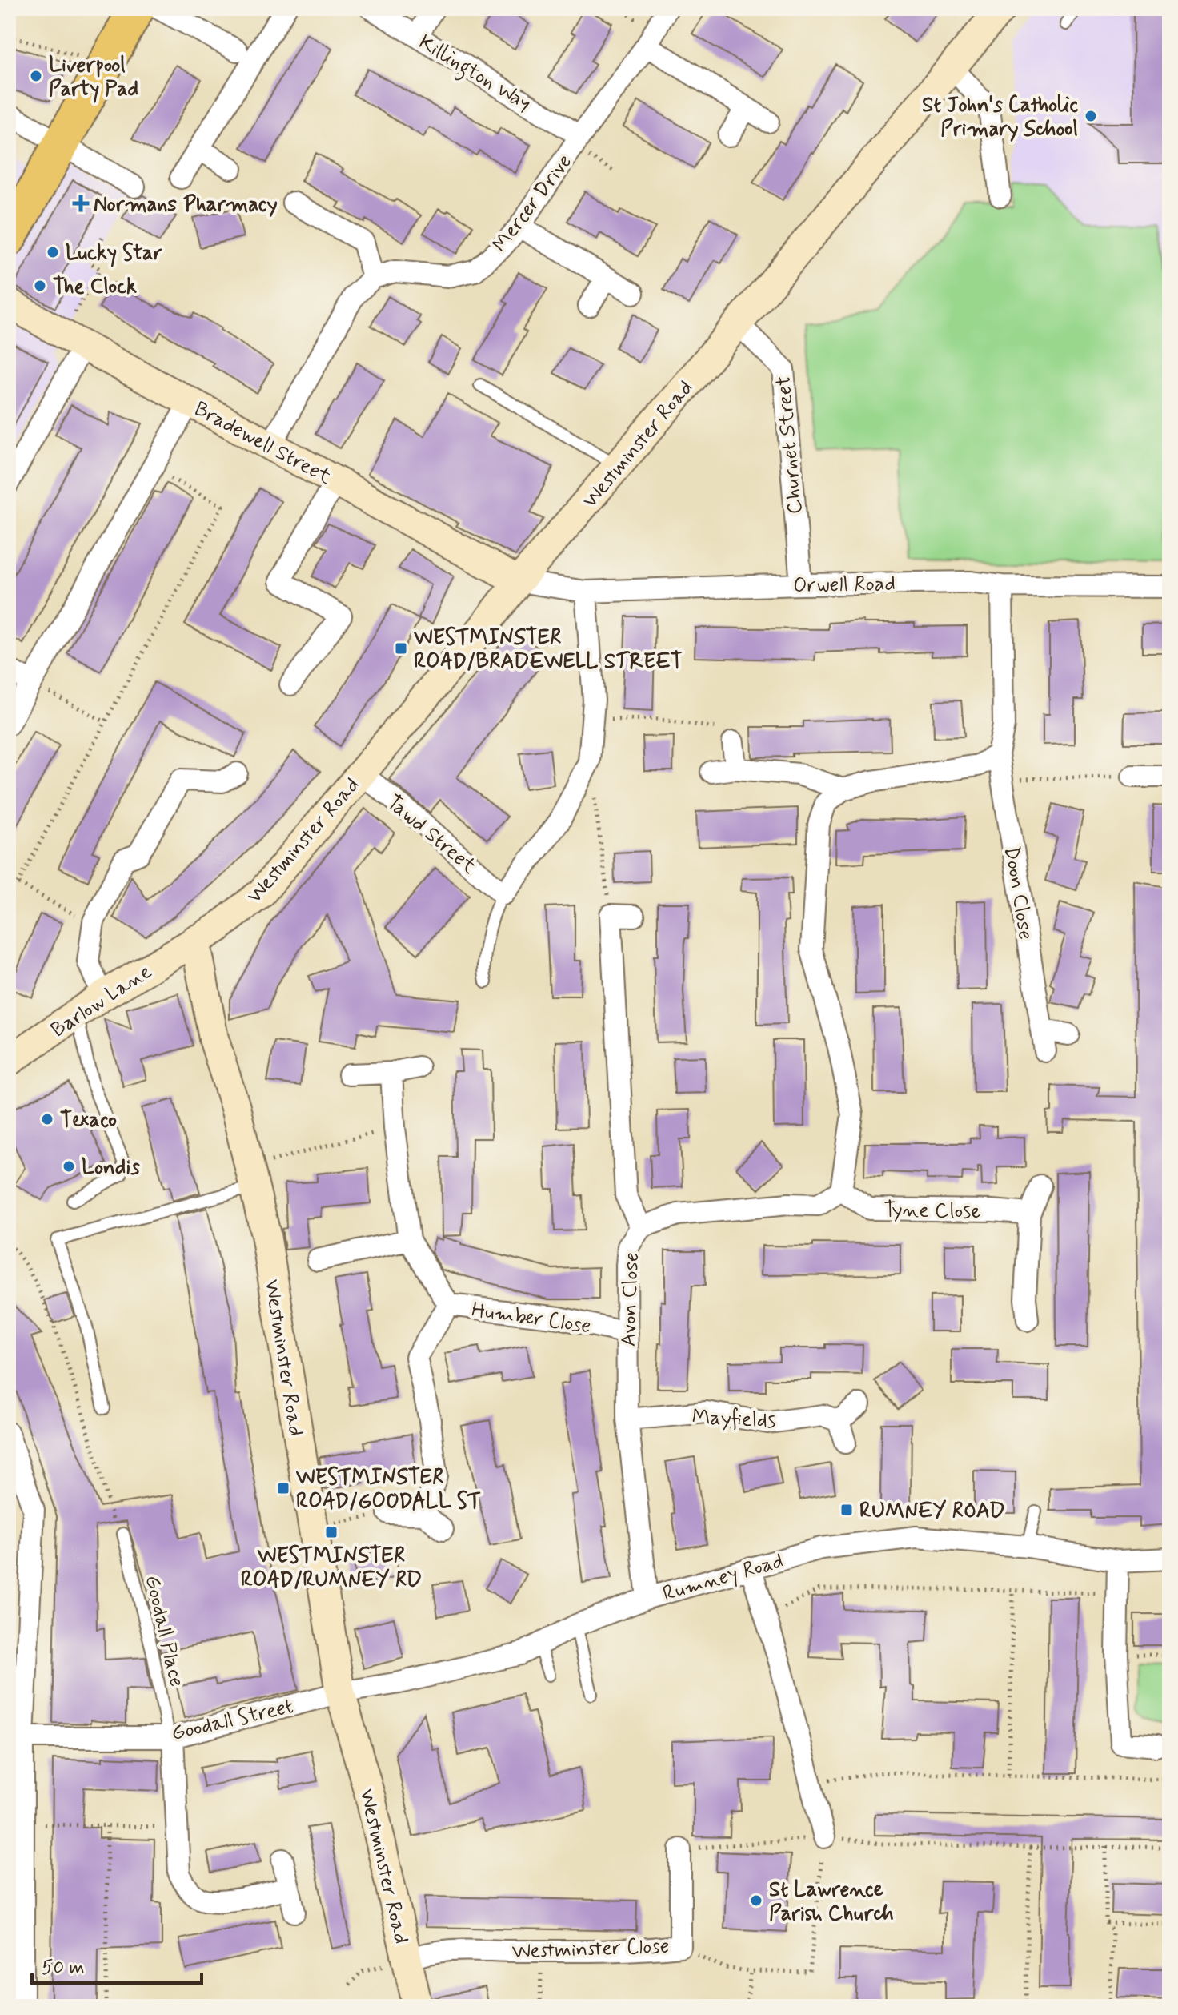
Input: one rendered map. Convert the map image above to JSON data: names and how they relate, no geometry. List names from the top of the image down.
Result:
{
  "streets": {
    "street": [
      "Killington Way",
      "Mercer Drive",
      "Bradewell Street",
      "Westminster Road",
      "Churnet Street",
      "Orwell Road",
      "Tawd Street",
      "Doon Close",
      "Barlow Lane",
      "Tyne Close",
      "Avon Close",
      "Humber Close",
      "Mayfields",
      "Rumney Road",
      "Goodall Street",
      "Westminster Close"
    ],
    "lane": ["Goodall Place"]
  },
  "crossings": [
    ["Killington Way", "Mercer Drive"],
    ["Bradewell Street", "Westminster Road"],
    ["Bradewell Street", "Orwell Road"],
    ["Westminster Road", "Churnet Street"],
    ["Westminster Road", "Orwell Road"],
    ["Westminster Road", "Tawd Street"],
    ["Westminster Road", "Barlow Lane"],
    ["Westminster Road", "Rumney Road"],
    ["Westminster Road", "Goodall Street"],
    ["Westminster Road", "Westminster Close"],
    ["Churnet Street", "Orwell Road"],
    ["Orwell Road", "Doon Close"],
    ["Avon Close", "Humber Close"],
    ["Avon Close", "Mayfields"],
    ["Avon Close", "Rumney Road"],
    ["Rumney Road", "Goodall Street"],
    ["Goodall Place", "Goodall Street"]
  ],
  "places": {
    "other": [
      "Liverpool Party Pad",
      "St John's Catholic Primary School",
      "Lucky Star",
      "The Clock",
      "Texaco",
      "Londis",
      "St Lawrence Parish Church"
    ],
    "health": ["Normans Pharmacy"],
    "transit": [
      "WESTMINSTER ROAD/BRADEWELL STREET",
      "WESTMINSTER ROAD/GOODALL ST",
      "RUMNEY ROAD",
      "WESTMINSTER ROAD/RUMNEY RD"
    ]
  },
  "scale_bar": "50 m"
}
